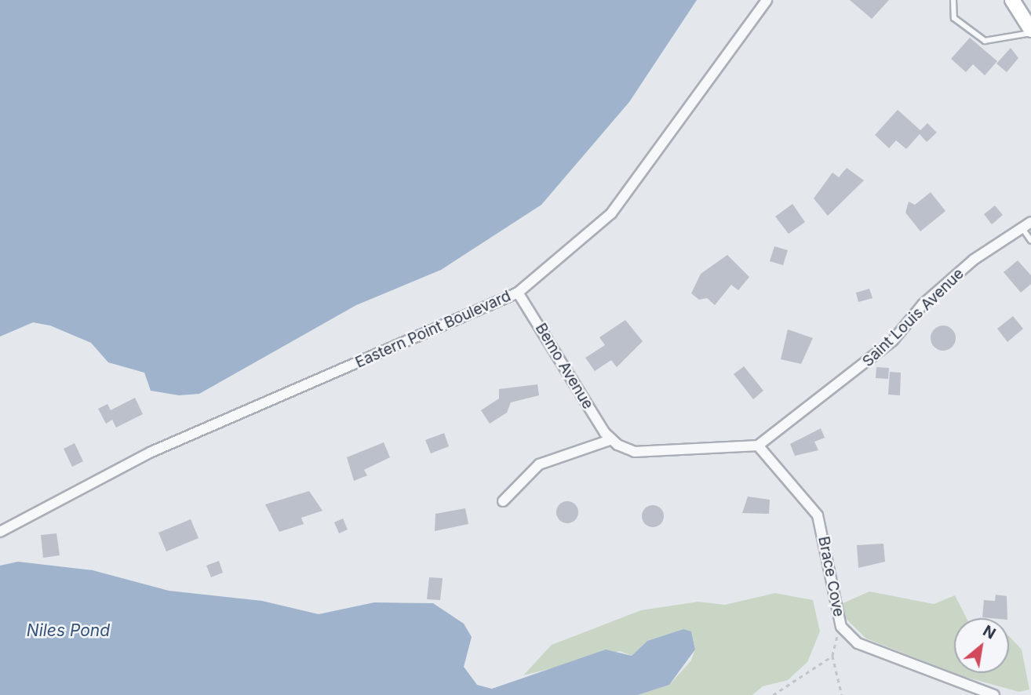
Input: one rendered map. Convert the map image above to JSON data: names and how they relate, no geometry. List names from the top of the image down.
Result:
{
  "streets": {
    "street": [
      "Saint Louis Avenue",
      "Eastern Point Boulevard",
      "Bemo Avenue",
      "Brace Cove"
    ]
  },
  "crossings": [
    ["Saint Louis Avenue", "Brace Cove"],
    ["Eastern Point Boulevard", "Bemo Avenue"]
  ],
  "water": ["Niles Pond"],
  "north": "top right"
}
